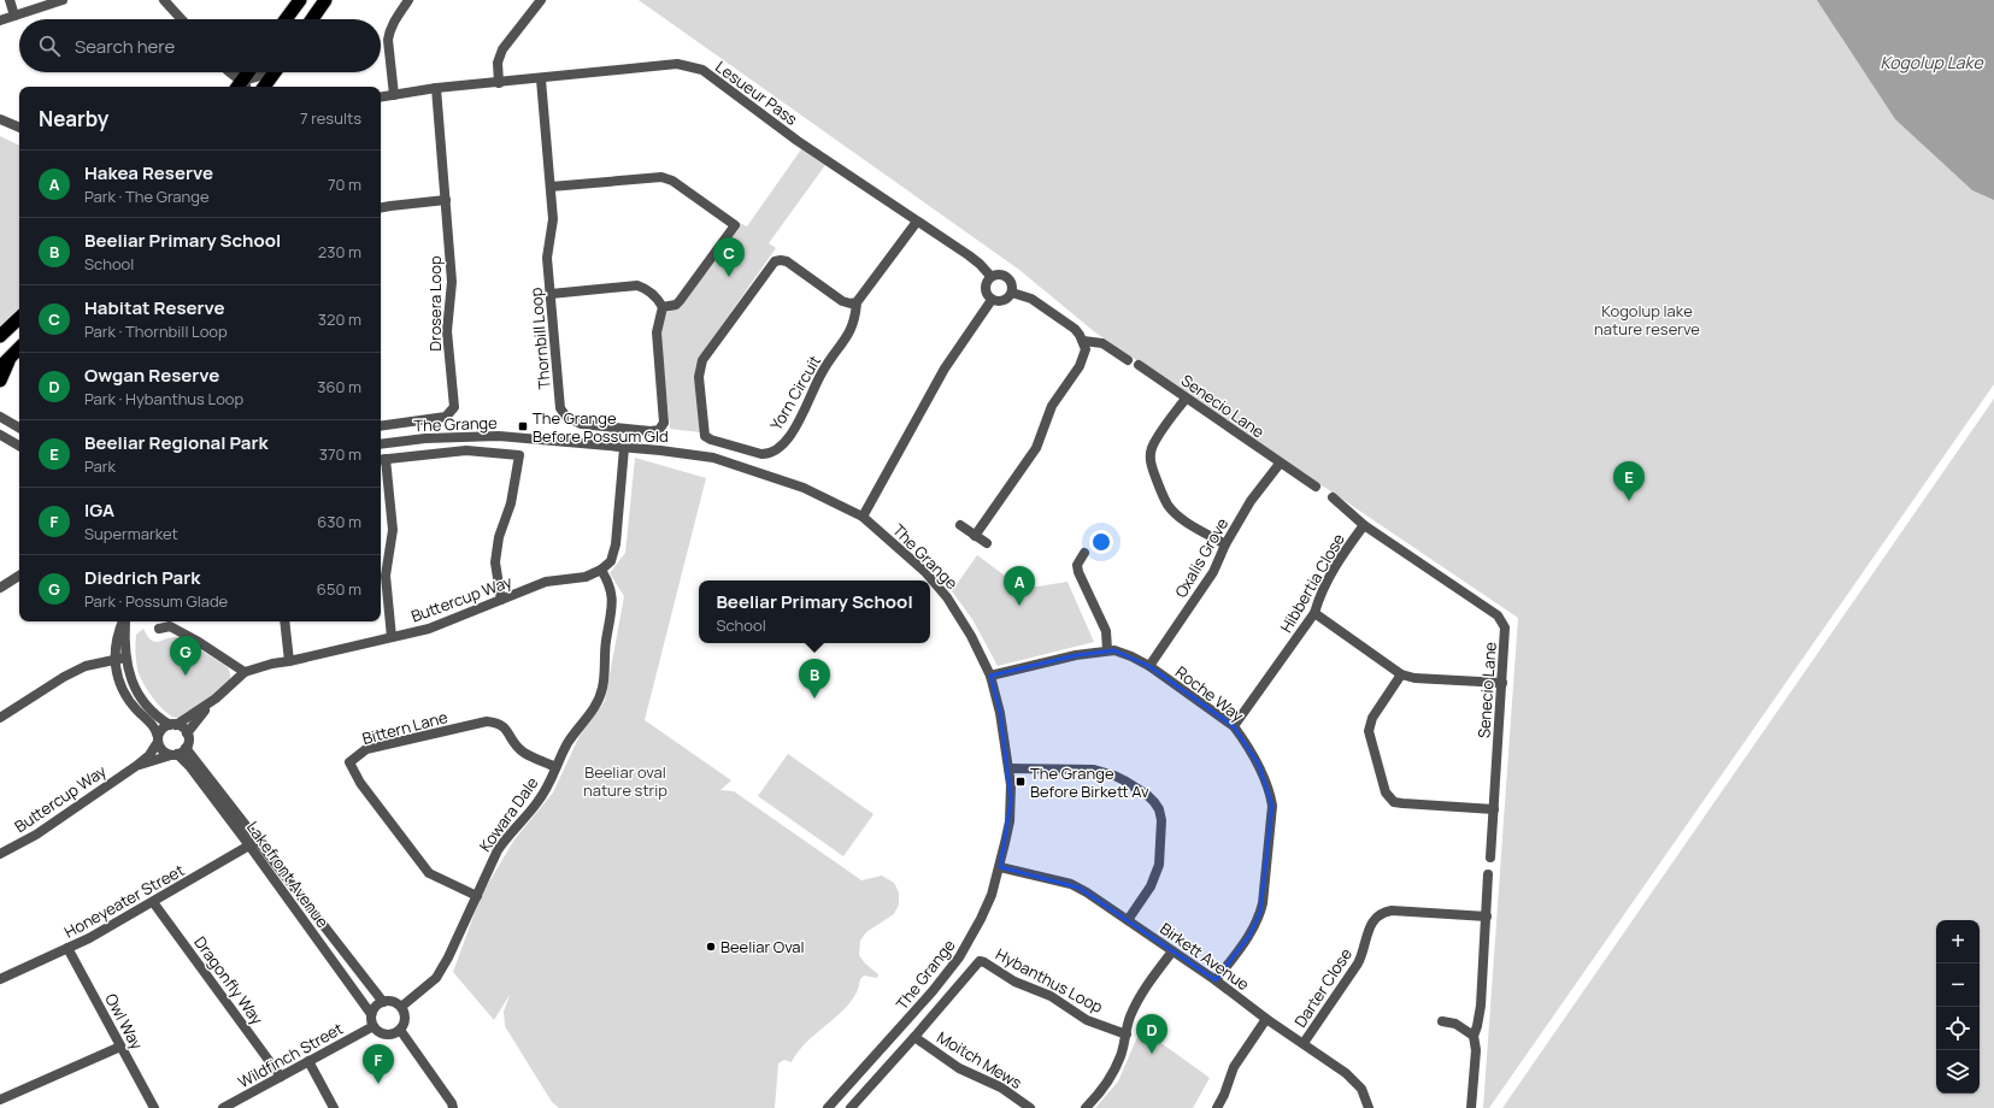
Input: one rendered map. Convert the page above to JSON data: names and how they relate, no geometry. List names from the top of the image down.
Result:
{
  "streets": {
    "street": [
      "Lesueur Pass",
      "Drosera Loop",
      "Thornbill Loop",
      "Yorn Circuit",
      "Senecio Lane",
      "The Grange",
      "Oxalis Grove",
      "Hibbertia Close",
      "Buttercup Way",
      "Roche Way",
      "Bittern Lane",
      "Kowara Dale",
      "Lakefront Avenue",
      "Honeyeater Street",
      "Birkett Avenue",
      "Dragonfly Way",
      "Hybanthus Loop",
      "Darter Close",
      "Owl Way",
      "Wildfinch Street",
      "Moitch Mews"
    ]
  },
  "crossings": [
    ["Lesueur Pass", "Drosera Loop"],
    ["Lesueur Pass", "Thornbill Loop"],
    ["Lesueur Pass", "Yorn Circuit"],
    ["Senecio Lane", "Oxalis Grove"],
    ["Senecio Lane", "Hibbertia Close"],
    ["The Grange", "Roche Way"],
    ["The Grange", "Birkett Avenue"],
    ["Oxalis Grove", "Roche Way"],
    ["Hibbertia Close", "Roche Way"],
    ["Buttercup Way", "Kowara Dale"],
    ["Buttercup Way", "Lakefront Avenue"],
    ["Roche Way", "Birkett Avenue"],
    ["Bittern Lane", "Kowara Dale"],
    ["Kowara Dale", "Lakefront Avenue"],
    ["Kowara Dale", "Wildfinch Street"],
    ["Lakefront Avenue", "Honeyeater Street"],
    ["Lakefront Avenue", "Wildfinch Street"],
    ["Honeyeater Street", "Dragonfly Way"],
    ["Honeyeater Street", "Owl Way"],
    ["Birkett Avenue", "Darter Close"],
    ["Dragonfly Way", "Wildfinch Street"],
    ["Hybanthus Loop", "Moitch Mews"]
  ],
  "water": ["Kogolup Lake"],
  "parks": ["Kogolup lake nature reserve", "Beeliar oval nature strip"],
  "places": {
    "transit": ["The Grange Before Possum Gld", "The Grange Before Birkett Av"],
    "other": ["Beeliar Oval"]
  },
  "page": {
    "search": "Search here",
    "heading": ["Nearby", "7 results"],
    "list": [
      {
        "mark": "A",
        "name": "Hakea Reserve",
        "note": "Park · The Grange",
        "value": "70 m"
      },
      {
        "mark": "B",
        "name": "Beeliar Primary School",
        "note": "School",
        "value": "230 m"
      },
      {
        "mark": "C",
        "name": "Habitat Reserve",
        "note": "Park · Thornbill Loop",
        "value": "320 m"
      },
      {
        "mark": "D",
        "name": "Owgan Reserve",
        "note": "Park · Hybanthus Loop",
        "value": "360 m"
      },
      {
        "mark": "E",
        "name": "Beeliar Regional Park",
        "note": "Park",
        "value": "370 m"
      },
      {
        "mark": "F",
        "name": "IGA",
        "note": "Supermarket",
        "value": "630 m"
      },
      {
        "mark": "G",
        "name": "Diedrich Park",
        "note": "Park · Possum Glade",
        "value": "650 m"
      }
    ],
    "pins": [
      "C",
      "E",
      "A",
      "G",
      "B",
      "D",
      "F"
    ],
    "popup": ["Beeliar Primary School", "School"],
    "map_buttons": ["+", "−"]
  }
}
